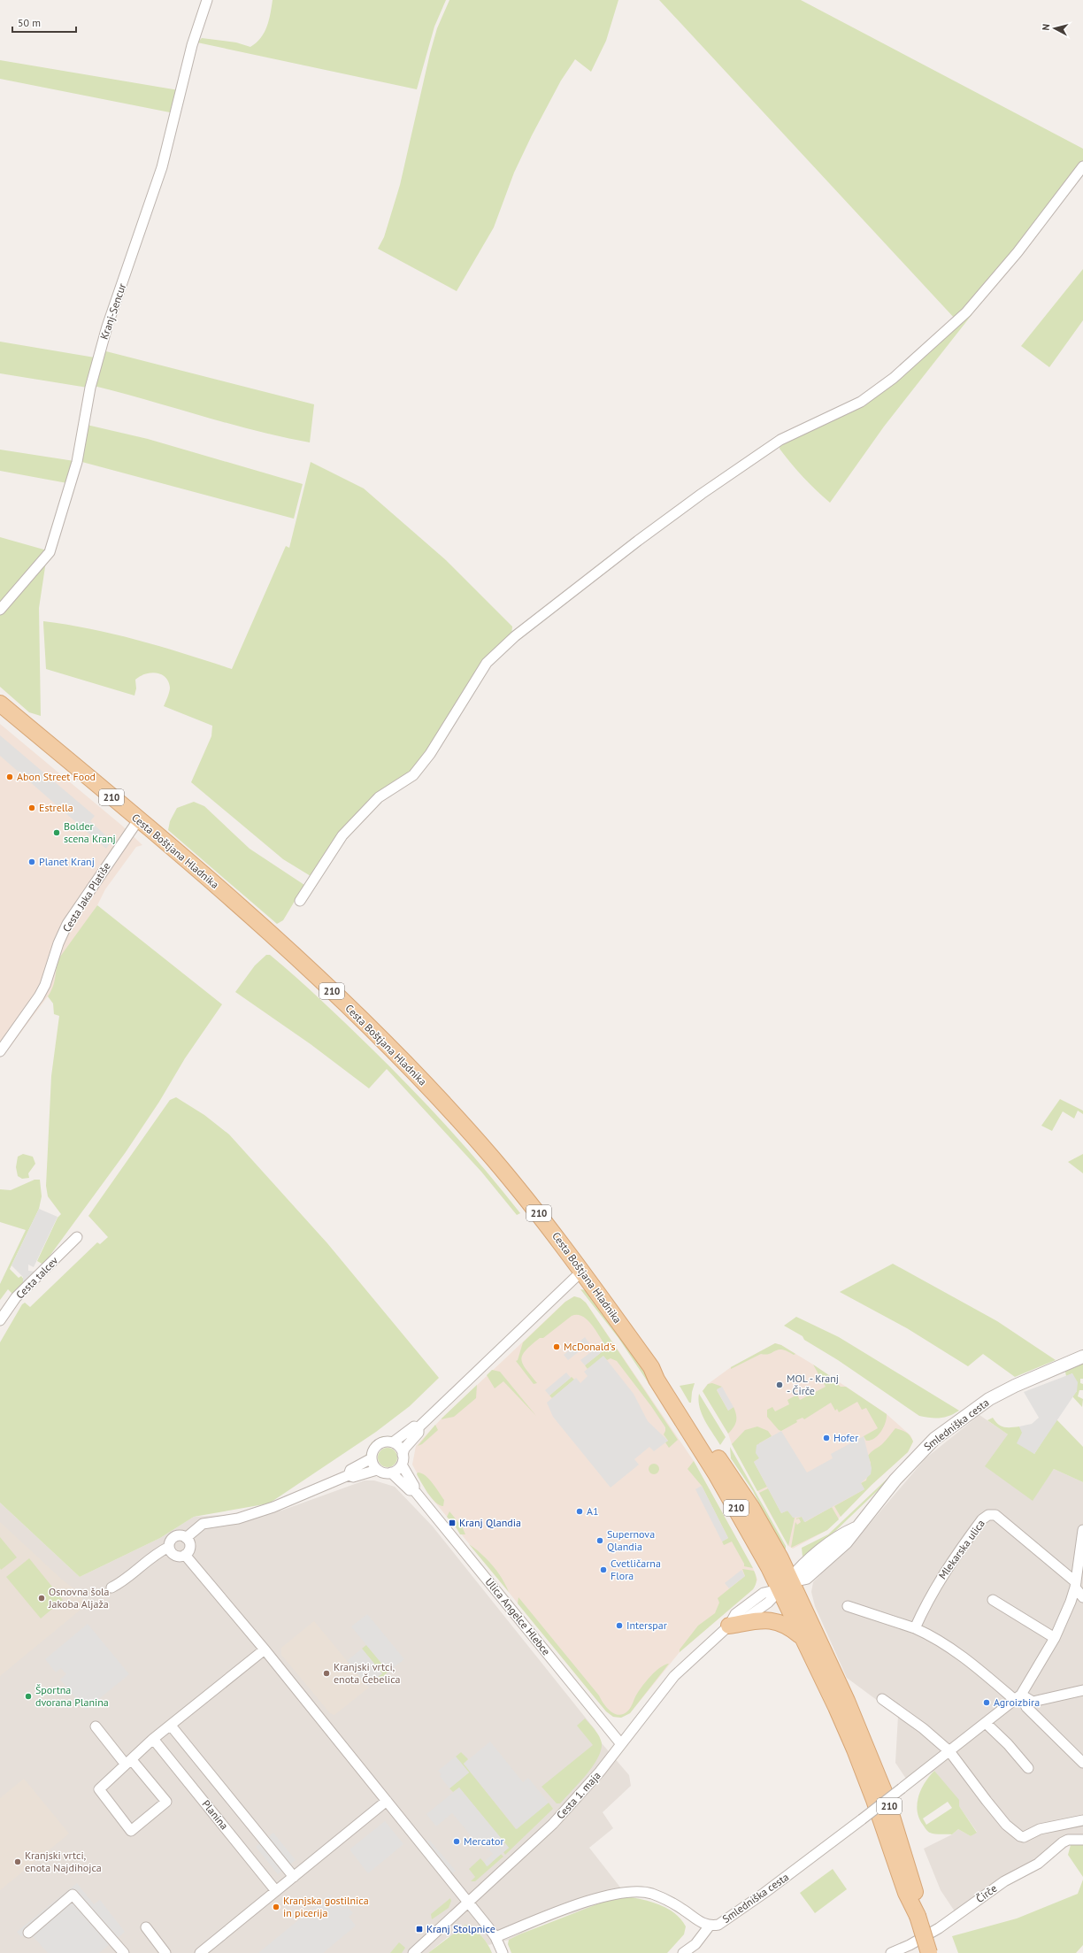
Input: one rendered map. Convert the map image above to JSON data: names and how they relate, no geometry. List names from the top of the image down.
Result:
{
  "streets": {
    "main road": ["210", "Cesta Boštjana Hladnika"],
    "street": [
      "Kranj-Sencur",
      "Cesta Jaka Platiše",
      "Cesta talcev",
      "Smledniška cesta",
      "Mlekarska ulica",
      "Ulica Angelce Hlebce",
      "Cesta 1. maja",
      "Planina",
      "Čirče"
    ]
  },
  "crossings": [
    ["210", "Cesta Boštjana Hladnika"],
    ["210", "Smledniška cesta"],
    ["210", "Cesta 1. maja"],
    ["Cesta Boštjana Hladnika", "Cesta Jaka Platiše"],
    ["Cesta Boštjana Hladnika", "Smledniška cesta"],
    ["Cesta Boštjana Hladnika", "Cesta 1. maja"],
    ["Smledniška cesta", "Mlekarska ulica"],
    ["Smledniška cesta", "Cesta 1. maja"],
    ["Ulica Angelce Hlebce", "Cesta 1. maja"]
  ],
  "places": {
    "other": [
      "Abon Street Food",
      "Estrella",
      "Bolder scena Kranj",
      "Planet Kranj",
      "McDonald's",
      "MOL - Kranj - Čirče",
      "Hofer",
      "A1",
      "Supernova Qlandia",
      "Cvetličarna Flora",
      "Osnovna šola Jakoba Aljaža",
      "Interspar",
      "Kranjski vrtci, enota Čebelica",
      "Športna dvorana Planina",
      "Agroizbira",
      "Mercator",
      "Kranjski vrtci, enota Najdihojca",
      "Kranjska gostilnica in picerija"
    ],
    "transit": ["Kranj Qlandia", "Kranj Stolpnice"]
  },
  "scale_bar": "50 m",
  "north": "left"
}
